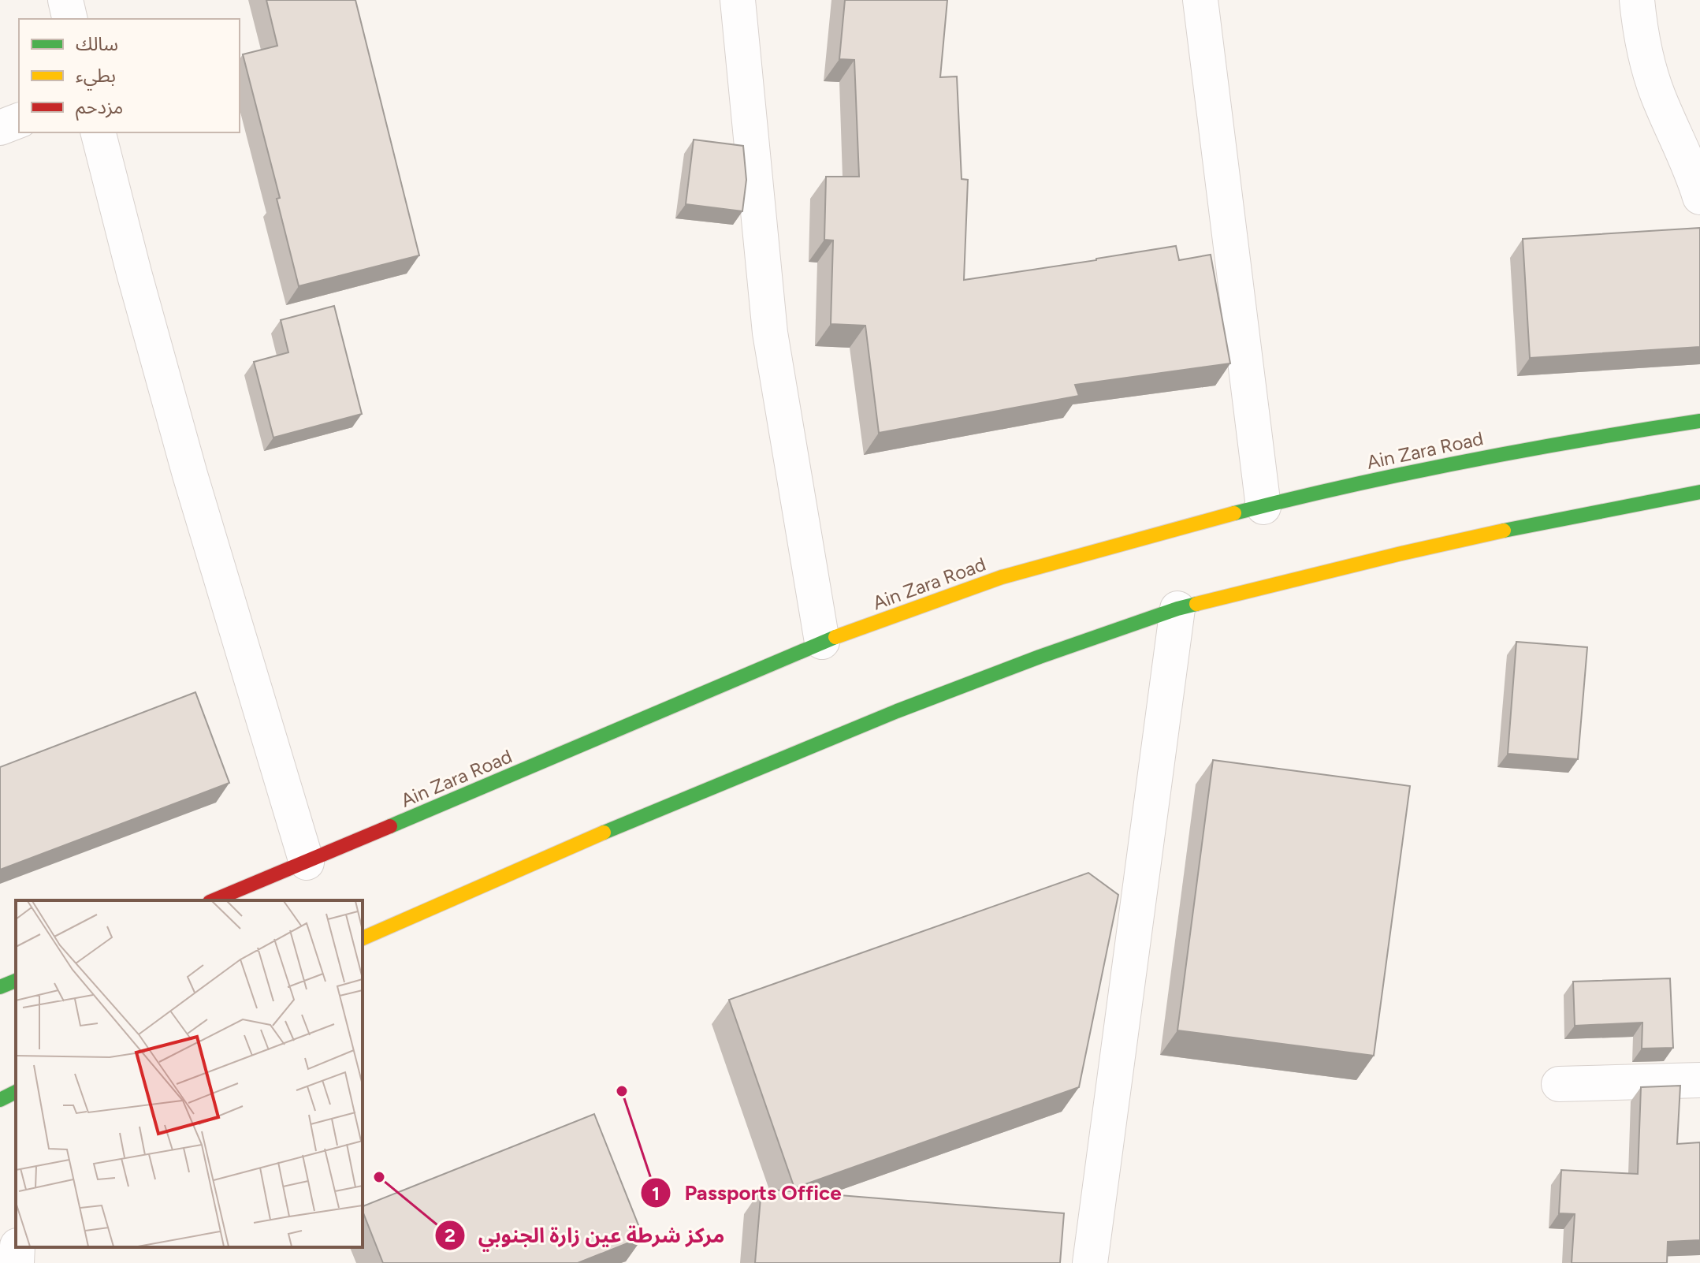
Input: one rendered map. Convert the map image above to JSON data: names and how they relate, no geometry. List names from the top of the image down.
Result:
{
  "streets": {
    "main road": ["Ain Zara Road"]
  },
  "places": ["Passports Office", "مركز شرطة عين زارة الجنوبي"],
  "legend": ["سالك", "بطيء", "مزدحم"]
}
